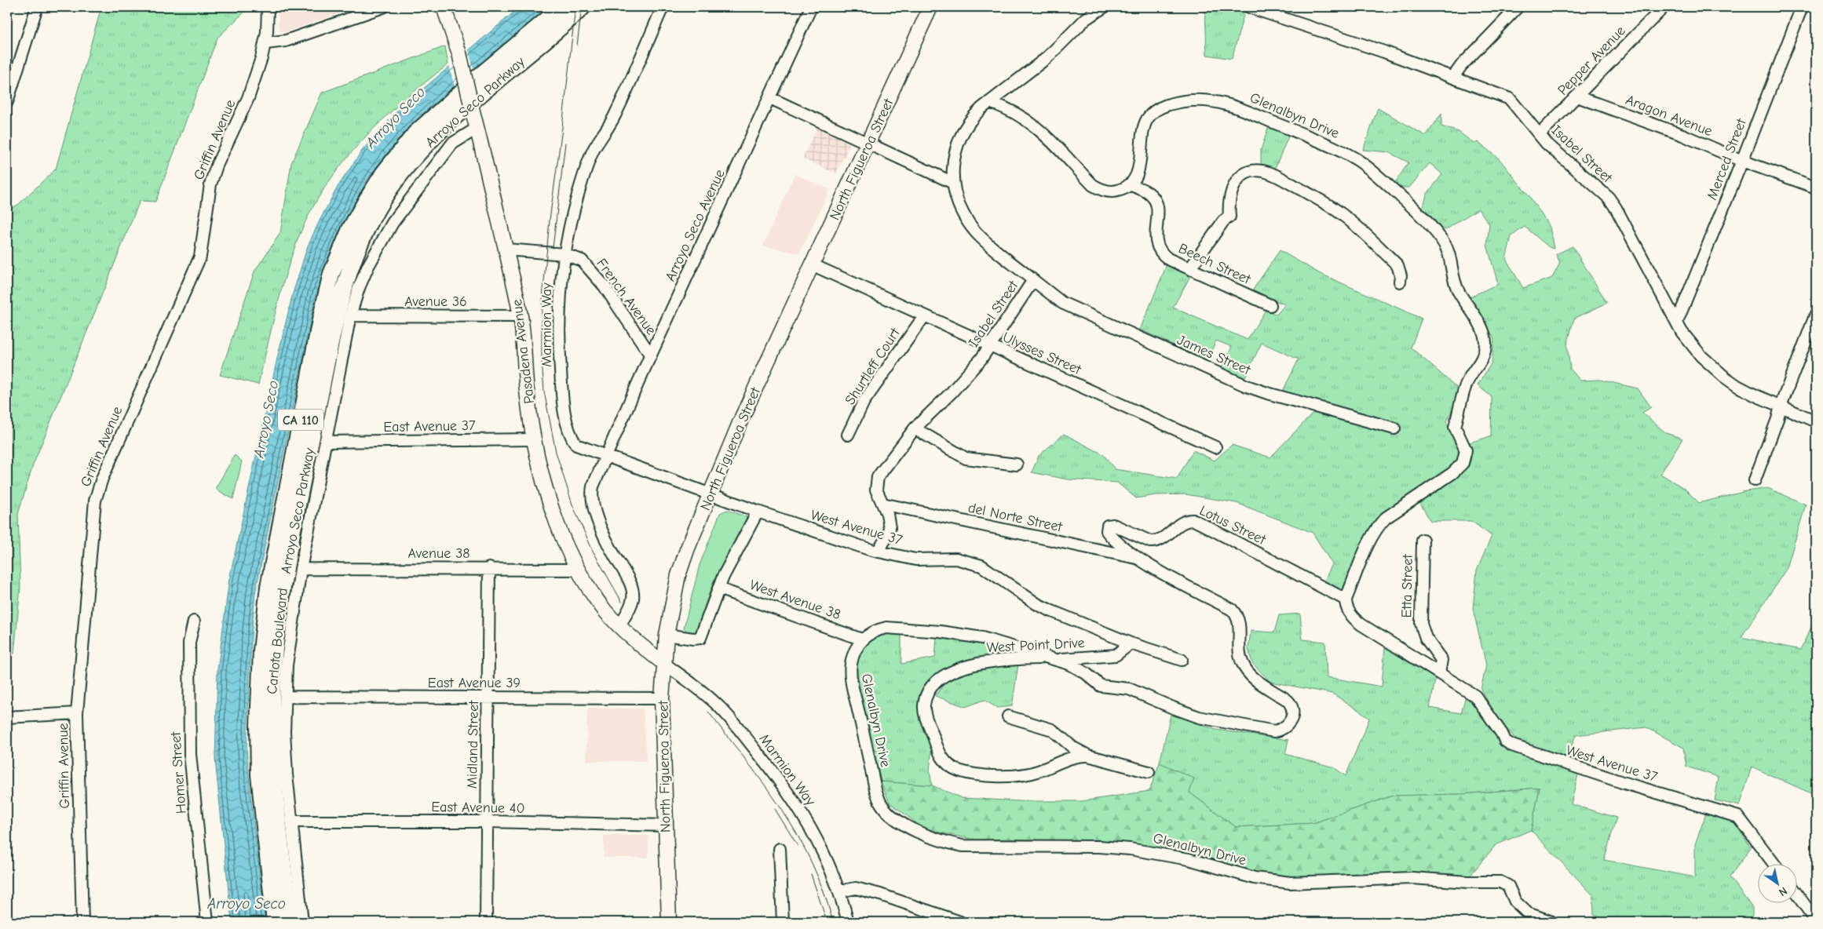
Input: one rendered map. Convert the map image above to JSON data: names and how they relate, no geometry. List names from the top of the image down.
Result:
{
  "streets": {
    "highway": ["Arroyo Seco Parkway", "CA 110"],
    "main road": ["North Figueroa Street", "Pasadena Avenue"],
    "street": [
      "Pepper Avenue",
      "Glenalbyn Drive",
      "Aragon Avenue",
      "Griffin Avenue",
      "Isabel Street",
      "Merced Street",
      "Arroyo Seco Avenue",
      "Beech Street",
      "French Avenue",
      "Avenue 36",
      "Marmion Way",
      "Ulysses Street",
      "James Street",
      "Shurtleff Court",
      "East Avenue 37",
      "del Norte Street",
      "Lotus Street",
      "West Avenue 37",
      "Avenue 38",
      "Etta Street",
      "West Avenue 38",
      "Carlota Boulevard",
      "West Point Drive",
      "East Avenue 39",
      "Midland Street",
      "Homer Street",
      "East Avenue 40"
    ]
  },
  "crossings": [
    ["Pepper Avenue", "Aragon Avenue"],
    ["Pepper Avenue", "Isabel Street"],
    ["Glenalbyn Drive", "Beech Street"],
    ["Glenalbyn Drive", "del Norte Street"],
    ["Glenalbyn Drive", "Lotus Street"],
    ["Glenalbyn Drive", "West Avenue 37"],
    ["Glenalbyn Drive", "West Avenue 38"],
    ["Glenalbyn Drive", "West Point Drive"],
    ["Aragon Avenue", "Merced Street"],
    ["Isabel Street", "Merced Street"],
    ["Isabel Street", "Ulysses Street"],
    ["Isabel Street", "James Street"],
    ["Isabel Street", "del Norte Street"],
    ["Isabel Street", "West Avenue 37"],
    ["North Figueroa Street", "Marmion Way"],
    ["North Figueroa Street", "Pasadena Avenue"],
    ["North Figueroa Street", "Ulysses Street"],
    ["North Figueroa Street", "West Avenue 37"],
    ["North Figueroa Street", "East Avenue 39"],
    ["North Figueroa Street", "East Avenue 40"],
    ["Arroyo Seco Avenue", "French Avenue"],
    ["Arroyo Seco Avenue", "Marmion Way"],
    ["Arroyo Seco Avenue", "West Avenue 37"],
    ["French Avenue", "Marmion Way"],
    ["French Avenue", "Pasadena Avenue"],
    ["Avenue 36", "Pasadena Avenue"],
    ["Avenue 36", "Carlota Boulevard"],
    ["Marmion Way", "Pasadena Avenue"],
    ["Marmion Way", "West Avenue 37"],
    ["Pasadena Avenue", "East Avenue 37"],
    ["Pasadena Avenue", "Avenue 38"],
    ["Pasadena Avenue", "Carlota Boulevard"],
    ["Ulysses Street", "Shurtleff Court"],
    ["East Avenue 37", "Carlota Boulevard"],
    ["Lotus Street", "West Avenue 37"],
    ["West Avenue 37", "Etta Street"],
    ["West Avenue 37", "West Point Drive"],
    ["Avenue 38", "Carlota Boulevard"],
    ["Avenue 38", "Midland Street"],
    ["Carlota Boulevard", "East Avenue 39"],
    ["Carlota Boulevard", "East Avenue 40"],
    ["East Avenue 39", "Midland Street"],
    ["Midland Street", "East Avenue 40"]
  ],
  "water": ["Arroyo Seco"],
  "north": "bottom right"
}
